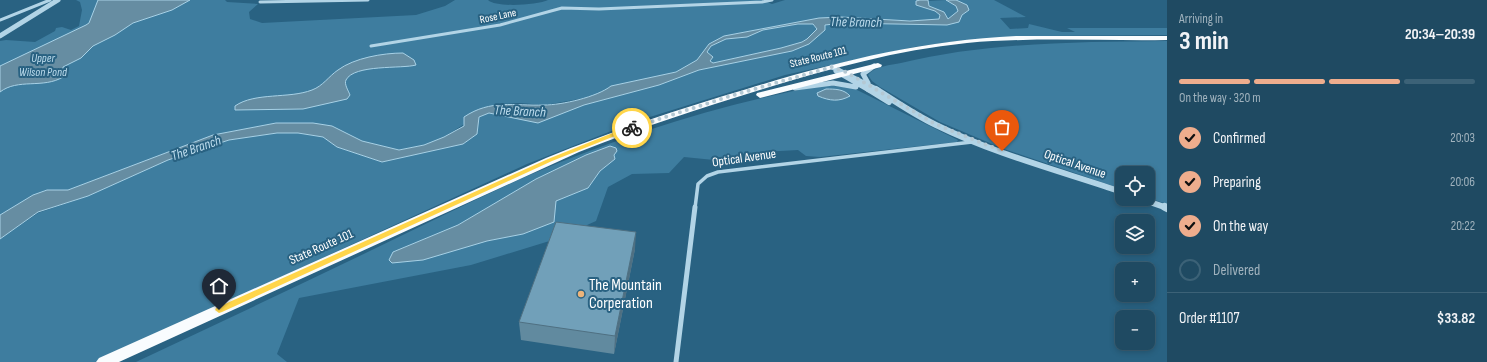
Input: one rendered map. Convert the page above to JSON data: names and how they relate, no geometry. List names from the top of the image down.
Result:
{
  "streets": {
    "highway": ["State Route 101"],
    "street": ["Rose Lane", "Optical Avenue"]
  },
  "water": ["The Branch", "Upper Wilson Pond"],
  "places": ["The Mountain Corperation"],
  "page": {
    "heading": ["3 min", "Arriving in", "20:34–20:39"],
    "panel": ["Order #1107", "$33.82"],
    "bar": "On the way · 320 m",
    "list": [
      ["Confirmed", "20:03"],
      ["Preparing", "20:06"],
      ["On the way", "20:22"],
      "Delivered"
    ],
    "map_buttons": ["+", "−"]
  }
}
